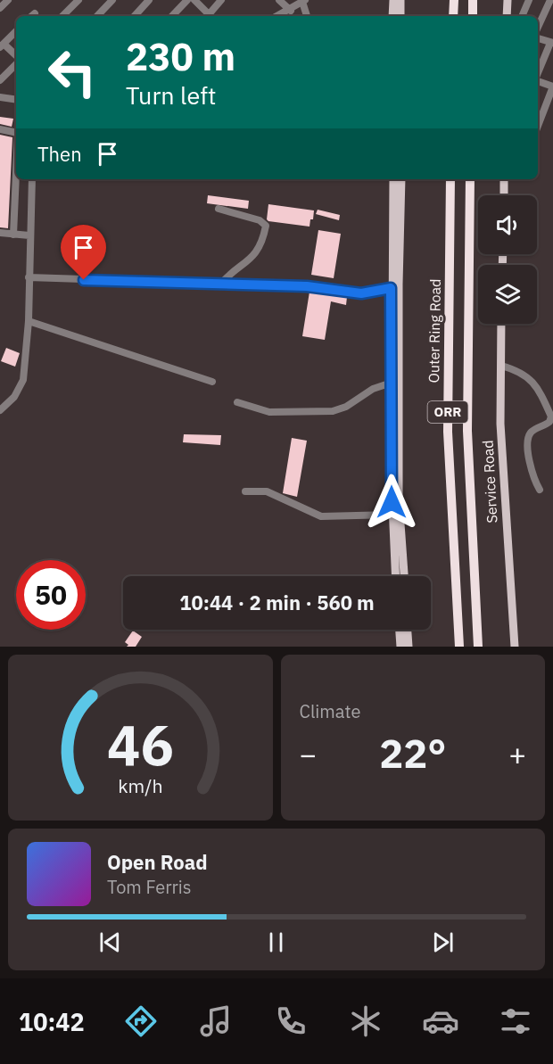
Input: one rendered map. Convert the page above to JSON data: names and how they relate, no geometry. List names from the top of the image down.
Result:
{
  "streets": {
    "highway": ["Outer Ring Road", "ORR"],
    "main road": ["Service Road"]
  },
  "page": {
    "turn": ["230 m", "Turn left"],
    "then": "Then",
    "limit": "50",
    "trip": "10:44 · 2 min · 560 m",
    "tile": "Climate",
    "heat": ["−", "22°", "+"],
    "song": ["Open Road", "Tom Ferris"],
    "tabs": "10:42",
    "gauge": ["46", "km/h"]
  }
}
